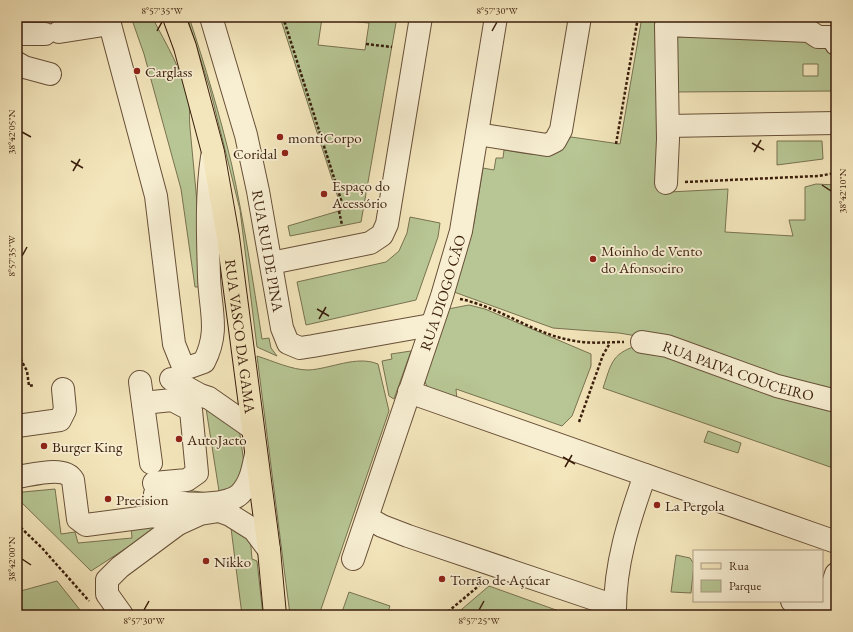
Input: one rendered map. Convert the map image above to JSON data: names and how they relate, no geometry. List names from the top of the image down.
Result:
{
  "streets": {
    "main road": ["RUA VASCO DA GAMA"],
    "street": ["RUA RUI DE PINA", "RUA DIOGO CÃO", "RUA PAIVA COUCEIRO"]
  },
  "crossings": [
    ["RUA RUI DE PINA", "RUA DIOGO CÃO"]
  ],
  "places": [
    "Carglass",
    "montiCorpo",
    "Coridal",
    "Espaço do Acessório",
    "Moinho de Vento do Afonsoeiro",
    "AutoJacto",
    "Burger King",
    "Precision",
    "La Pergola",
    "Nikko",
    "Torrão de Açúcar"
  ],
  "legend": ["Rua", "Parque"],
  "coordinates": [
    "8°57'35\"W",
    "8°57'30\"W",
    "38°42'05\"N",
    "38°42'10\"N",
    "38°42'00\"N",
    "8°57'25\"W"
  ]
}
